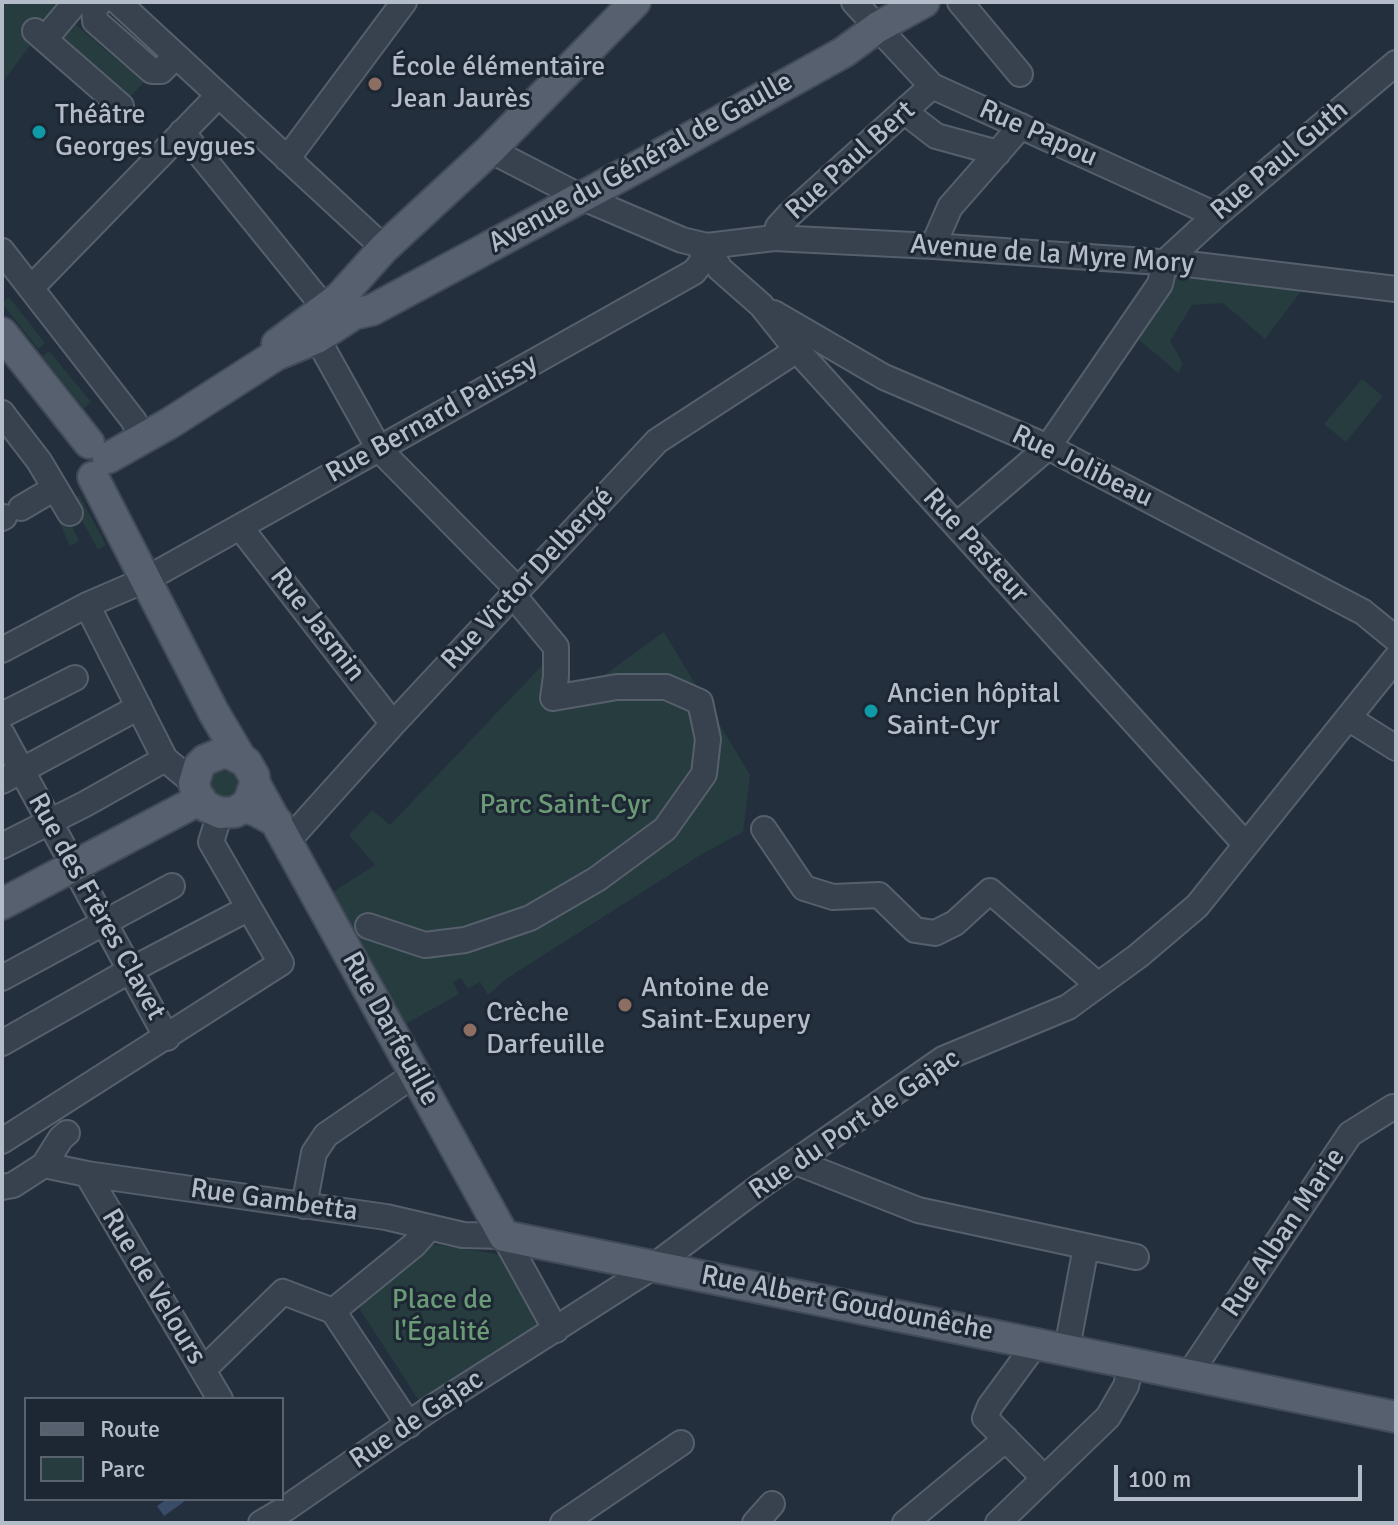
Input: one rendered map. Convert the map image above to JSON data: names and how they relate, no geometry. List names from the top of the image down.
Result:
{
  "streets": {
    "main road": ["Avenue du Général de Gaulle", "Rue Darfeuille", "Rue Albert Goudounêche"],
    "street": [
      "Rue Papou",
      "Rue Paul Bert",
      "Rue Paul Guth",
      "Avenue de la Myre Mory",
      "Rue Bernard Palissy",
      "Rue Jolibeau",
      "Rue Pasteur",
      "Rue Victor Delbergé",
      "Rue Jasmin",
      "Rue des Frères Clavet",
      "Rue du Port de Gajac",
      "Rue Gambetta",
      "Rue Alban Marie",
      "Rue de Velours",
      "Rue de Gajac"
    ]
  },
  "crossings": [
    ["Rue Papou", "Rue Paul Bert"],
    ["Rue Papou", "Rue Paul Guth"],
    ["Rue Papou", "Avenue du Général de Gaulle"],
    ["Rue Paul Bert", "Avenue de la Myre Mory"],
    ["Rue Paul Guth", "Avenue de la Myre Mory"],
    ["Avenue de la Myre Mory", "Rue Bernard Palissy"],
    ["Avenue de la Myre Mory", "Rue Pasteur"],
    ["Rue Bernard Palissy", "Rue Pasteur"],
    ["Rue Bernard Palissy", "Rue Jasmin"],
    ["Rue Jolibeau", "Rue Pasteur"],
    ["Rue Pasteur", "Rue Victor Delbergé"],
    ["Rue Pasteur", "Rue du Port de Gajac"],
    ["Rue Victor Delbergé", "Rue Jasmin"],
    ["Rue Victor Delbergé", "Rue Darfeuille"],
    ["Rue Darfeuille", "Rue Gambetta"],
    ["Rue Darfeuille", "Rue Albert Goudounêche"],
    ["Rue du Port de Gajac", "Rue Albert Goudounêche"],
    ["Rue du Port de Gajac", "Rue de Gajac"],
    ["Rue Gambetta", "Rue de Velours"],
    ["Rue Gambetta", "Rue Albert Goudounêche"],
    ["Rue Alban Marie", "Rue Albert Goudounêche"],
    ["Rue Albert Goudounêche", "Rue de Gajac"]
  ],
  "parks": ["Parc Saint-Cyr", "Place de l'Égalité"],
  "places": [
    "École élémentaire Jean Jaurès",
    "Théâtre Georges Leygues",
    "Ancien hôpital Saint-Cyr",
    "Antoine de Saint-Exupery",
    "Crèche Darfeuille"
  ],
  "legend": ["Route", "Parc"],
  "scale_bar": "100 m"
}
